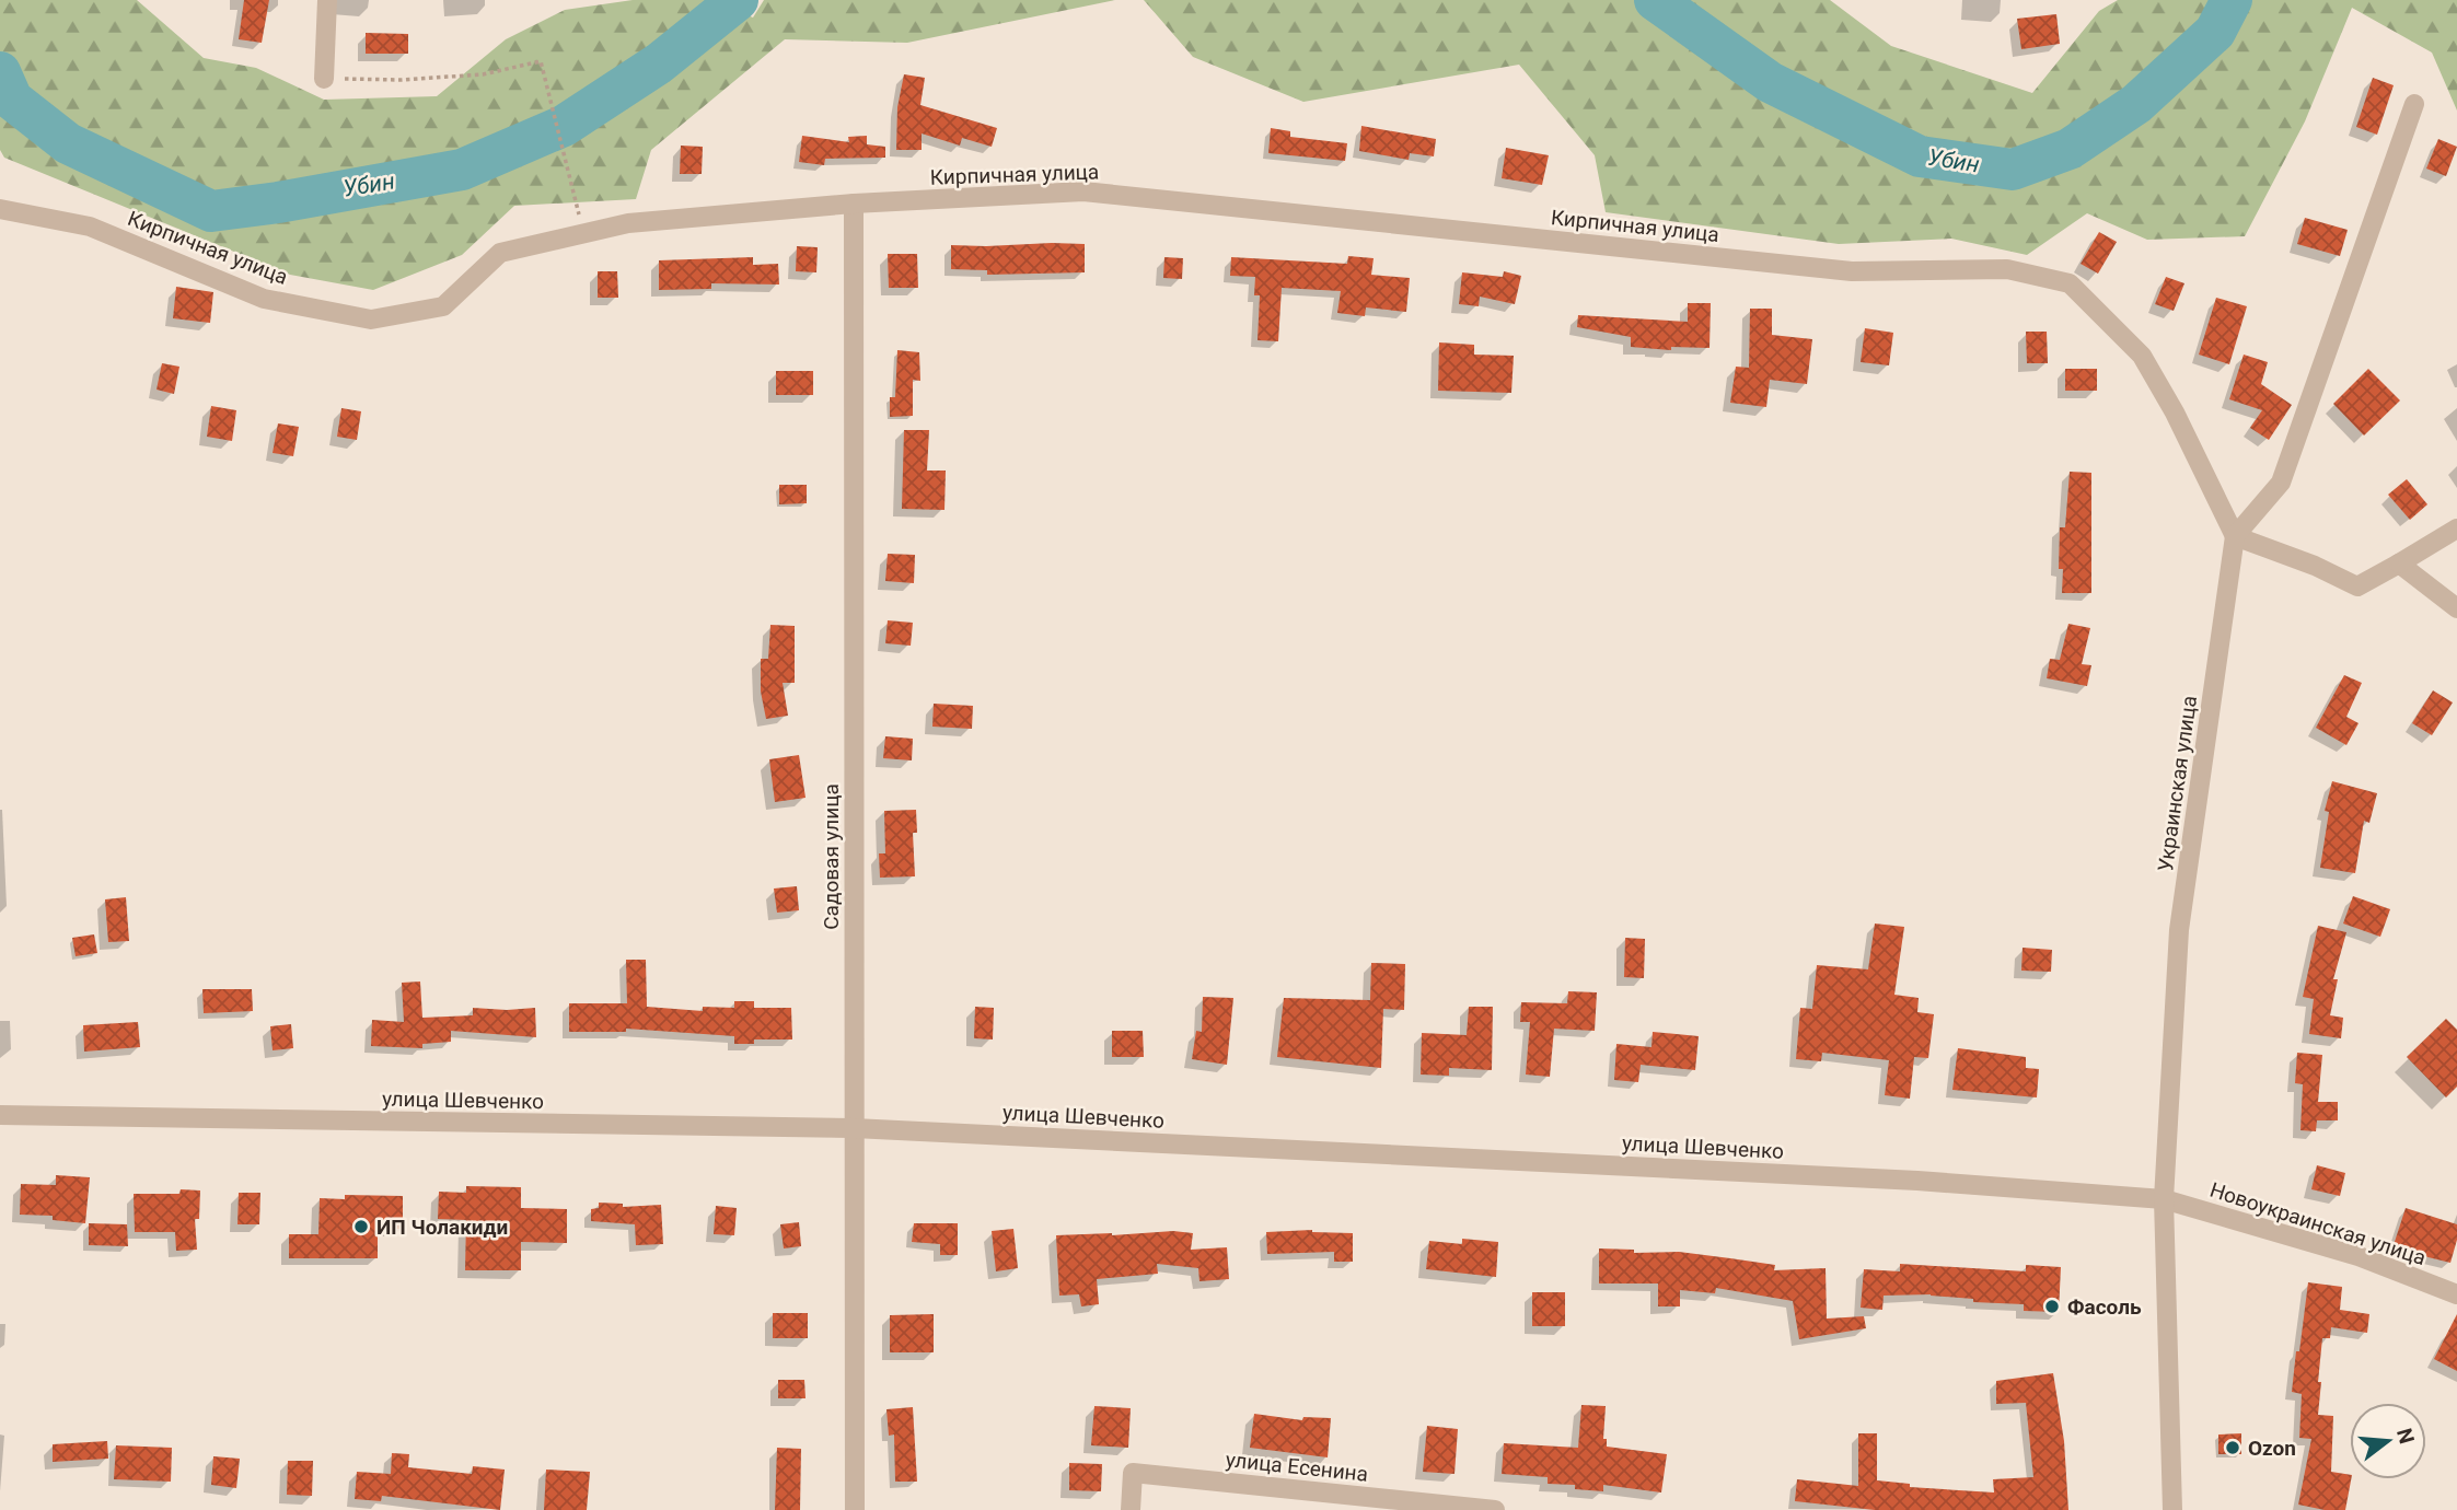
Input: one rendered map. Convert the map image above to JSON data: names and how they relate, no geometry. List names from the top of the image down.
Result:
{
  "streets": {
    "street": [
      "Кирпичная улица",
      "Украинская улица",
      "Садовая улица",
      "улица Шевченко",
      "Новоукраинская улица",
      "улица Есенина"
    ]
  },
  "crossings": [
    ["Кирпичная улица", "Украинская улица"],
    ["Кирпичная улица", "Садовая улица"],
    ["Украинская улица", "улица Шевченко"],
    ["Украинская улица", "Новоукраинская улица"],
    ["Садовая улица", "улица Шевченко"],
    ["улица Шевченко", "Новоукраинская улица"]
  ],
  "water": ["Убин"],
  "places": ["ИП Чолакиди", "Фасоль", "Ozon"],
  "north": "right"
}
